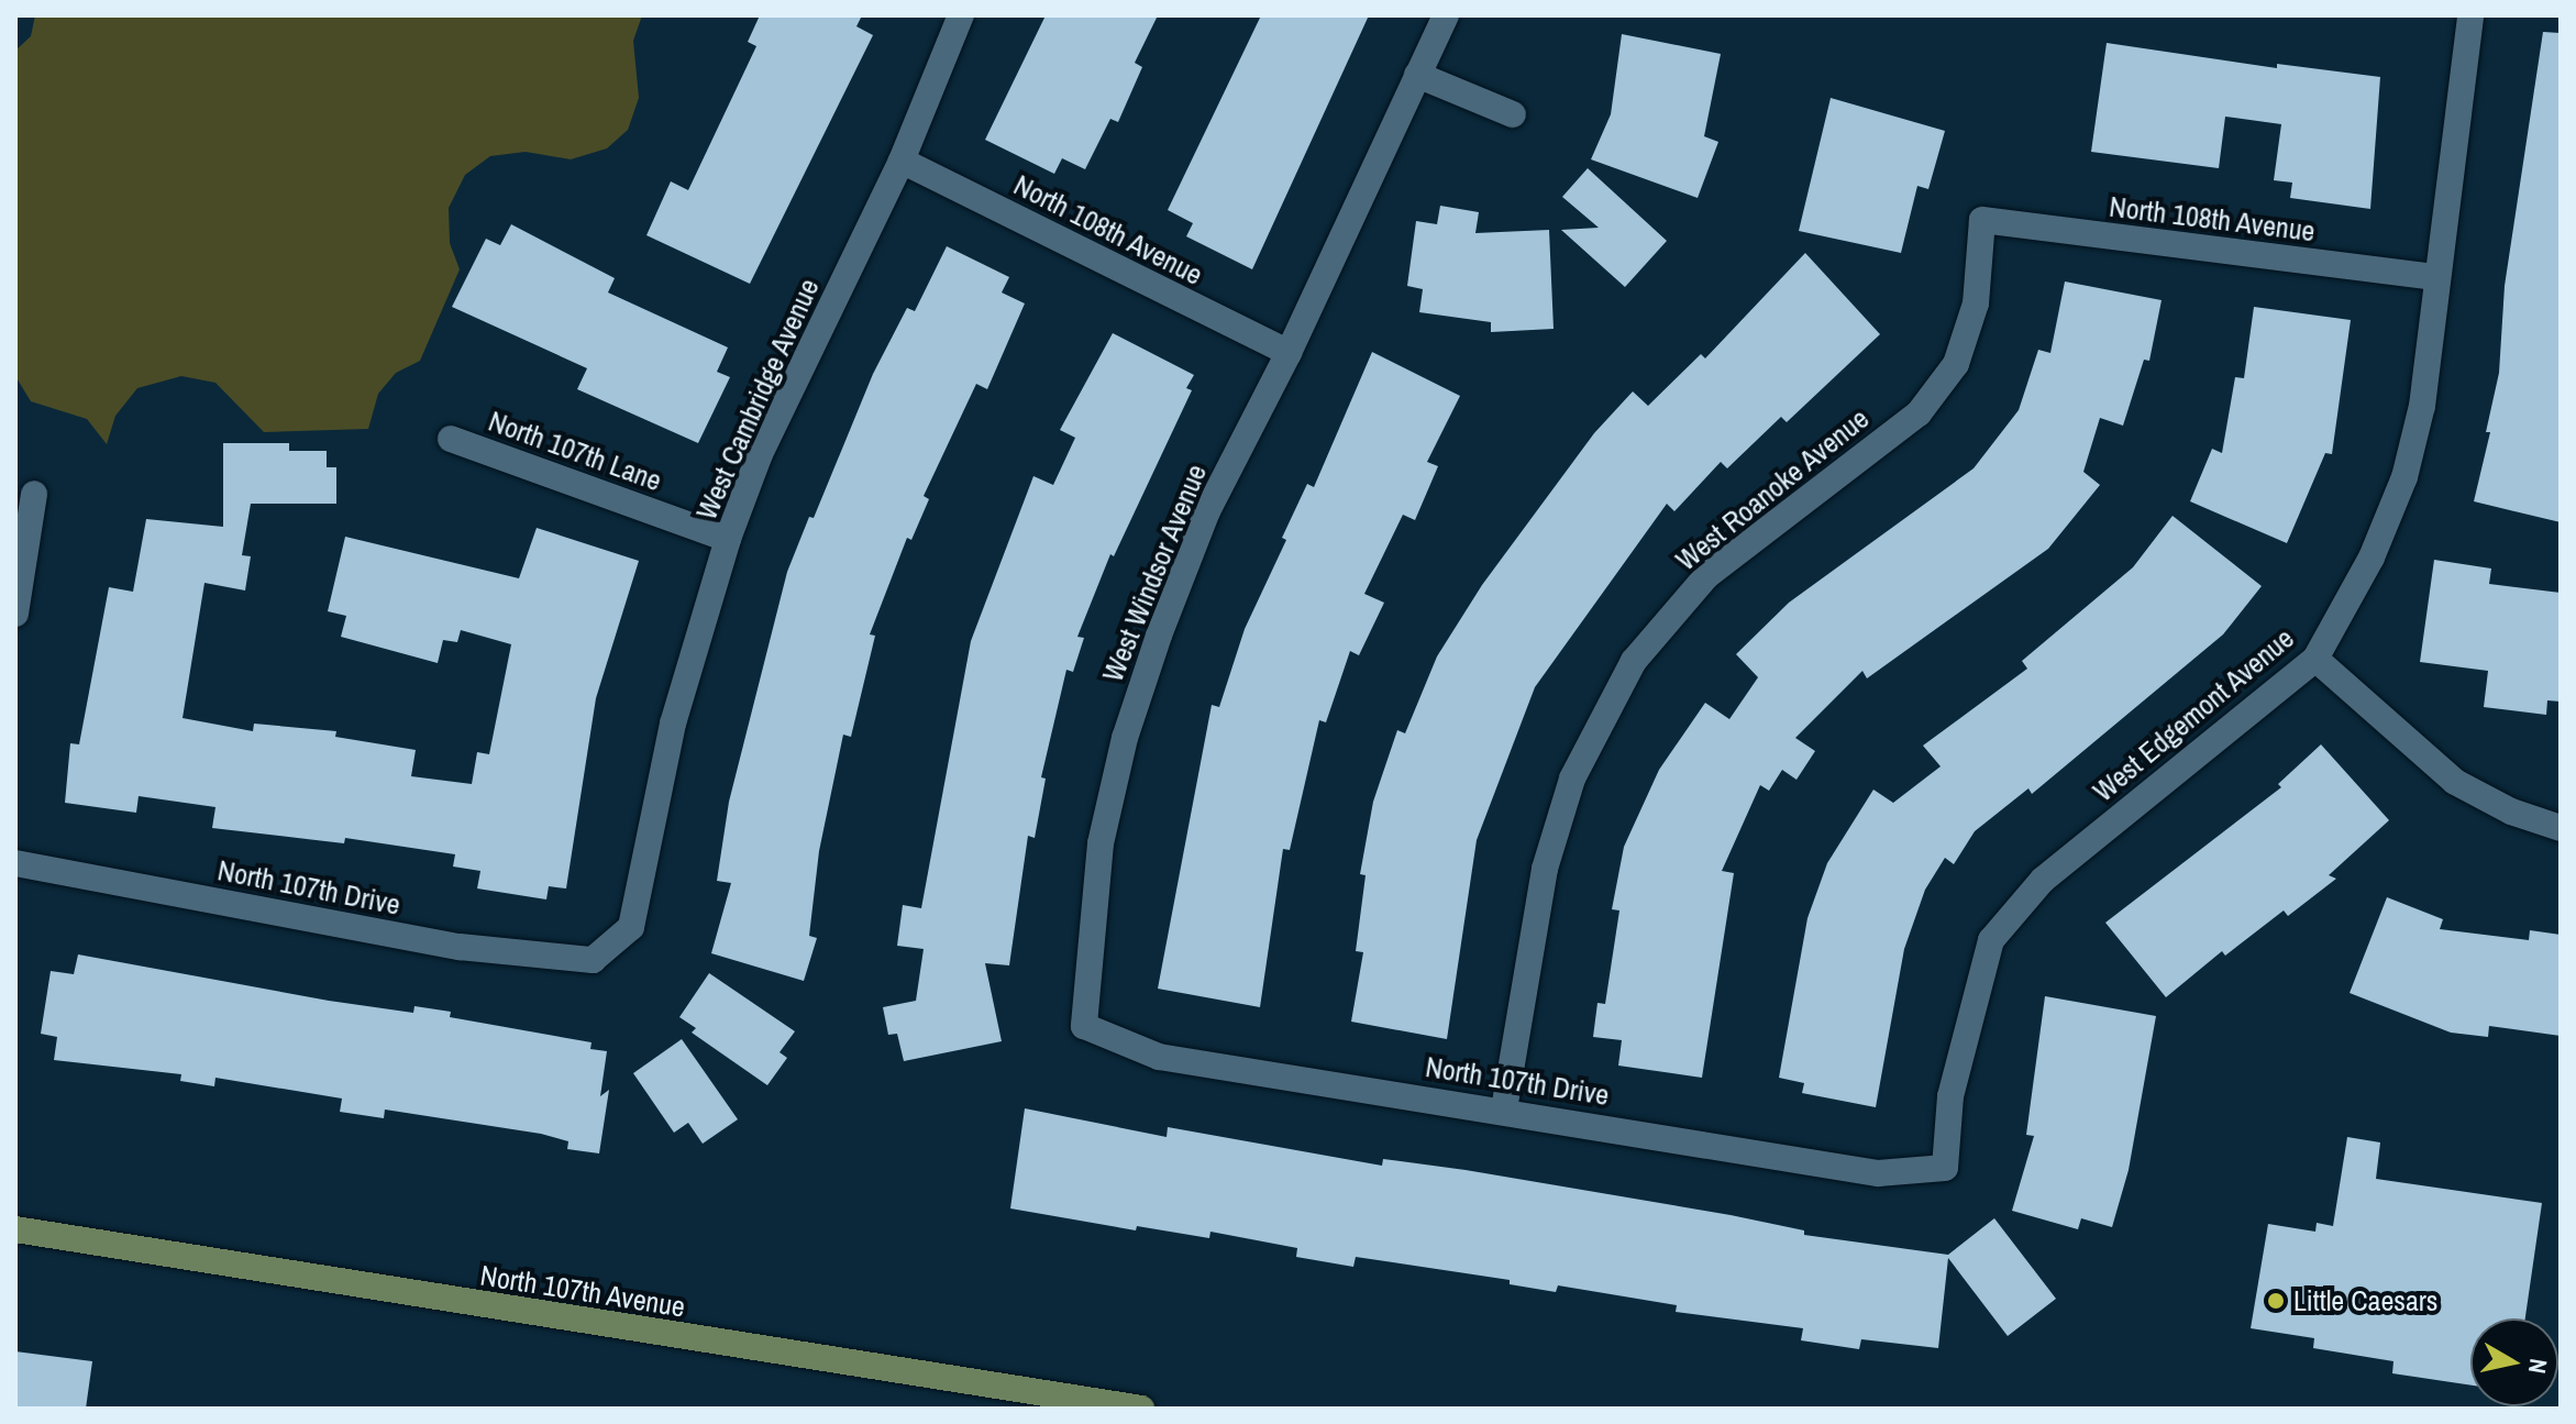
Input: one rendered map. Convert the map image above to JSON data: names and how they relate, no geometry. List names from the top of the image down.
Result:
{
  "streets": {
    "main road": ["North 107th Avenue"],
    "street": [
      "North 108th Avenue",
      "West Cambridge Avenue",
      "North 107th Lane",
      "West Roanoke Avenue",
      "West Windsor Avenue",
      "West Edgemont Avenue",
      "North 107th Drive"
    ]
  },
  "crossings": [
    ["North 108th Avenue", "West Cambridge Avenue"],
    ["North 108th Avenue", "West Roanoke Avenue"],
    ["North 108th Avenue", "West Windsor Avenue"],
    ["North 108th Avenue", "West Edgemont Avenue"],
    ["West Cambridge Avenue", "North 107th Lane"],
    ["West Cambridge Avenue", "North 107th Drive"],
    ["West Roanoke Avenue", "North 107th Drive"],
    ["West Windsor Avenue", "North 107th Drive"],
    ["West Edgemont Avenue", "North 107th Drive"]
  ],
  "places": ["Little Caesars"],
  "north": "right"
}
